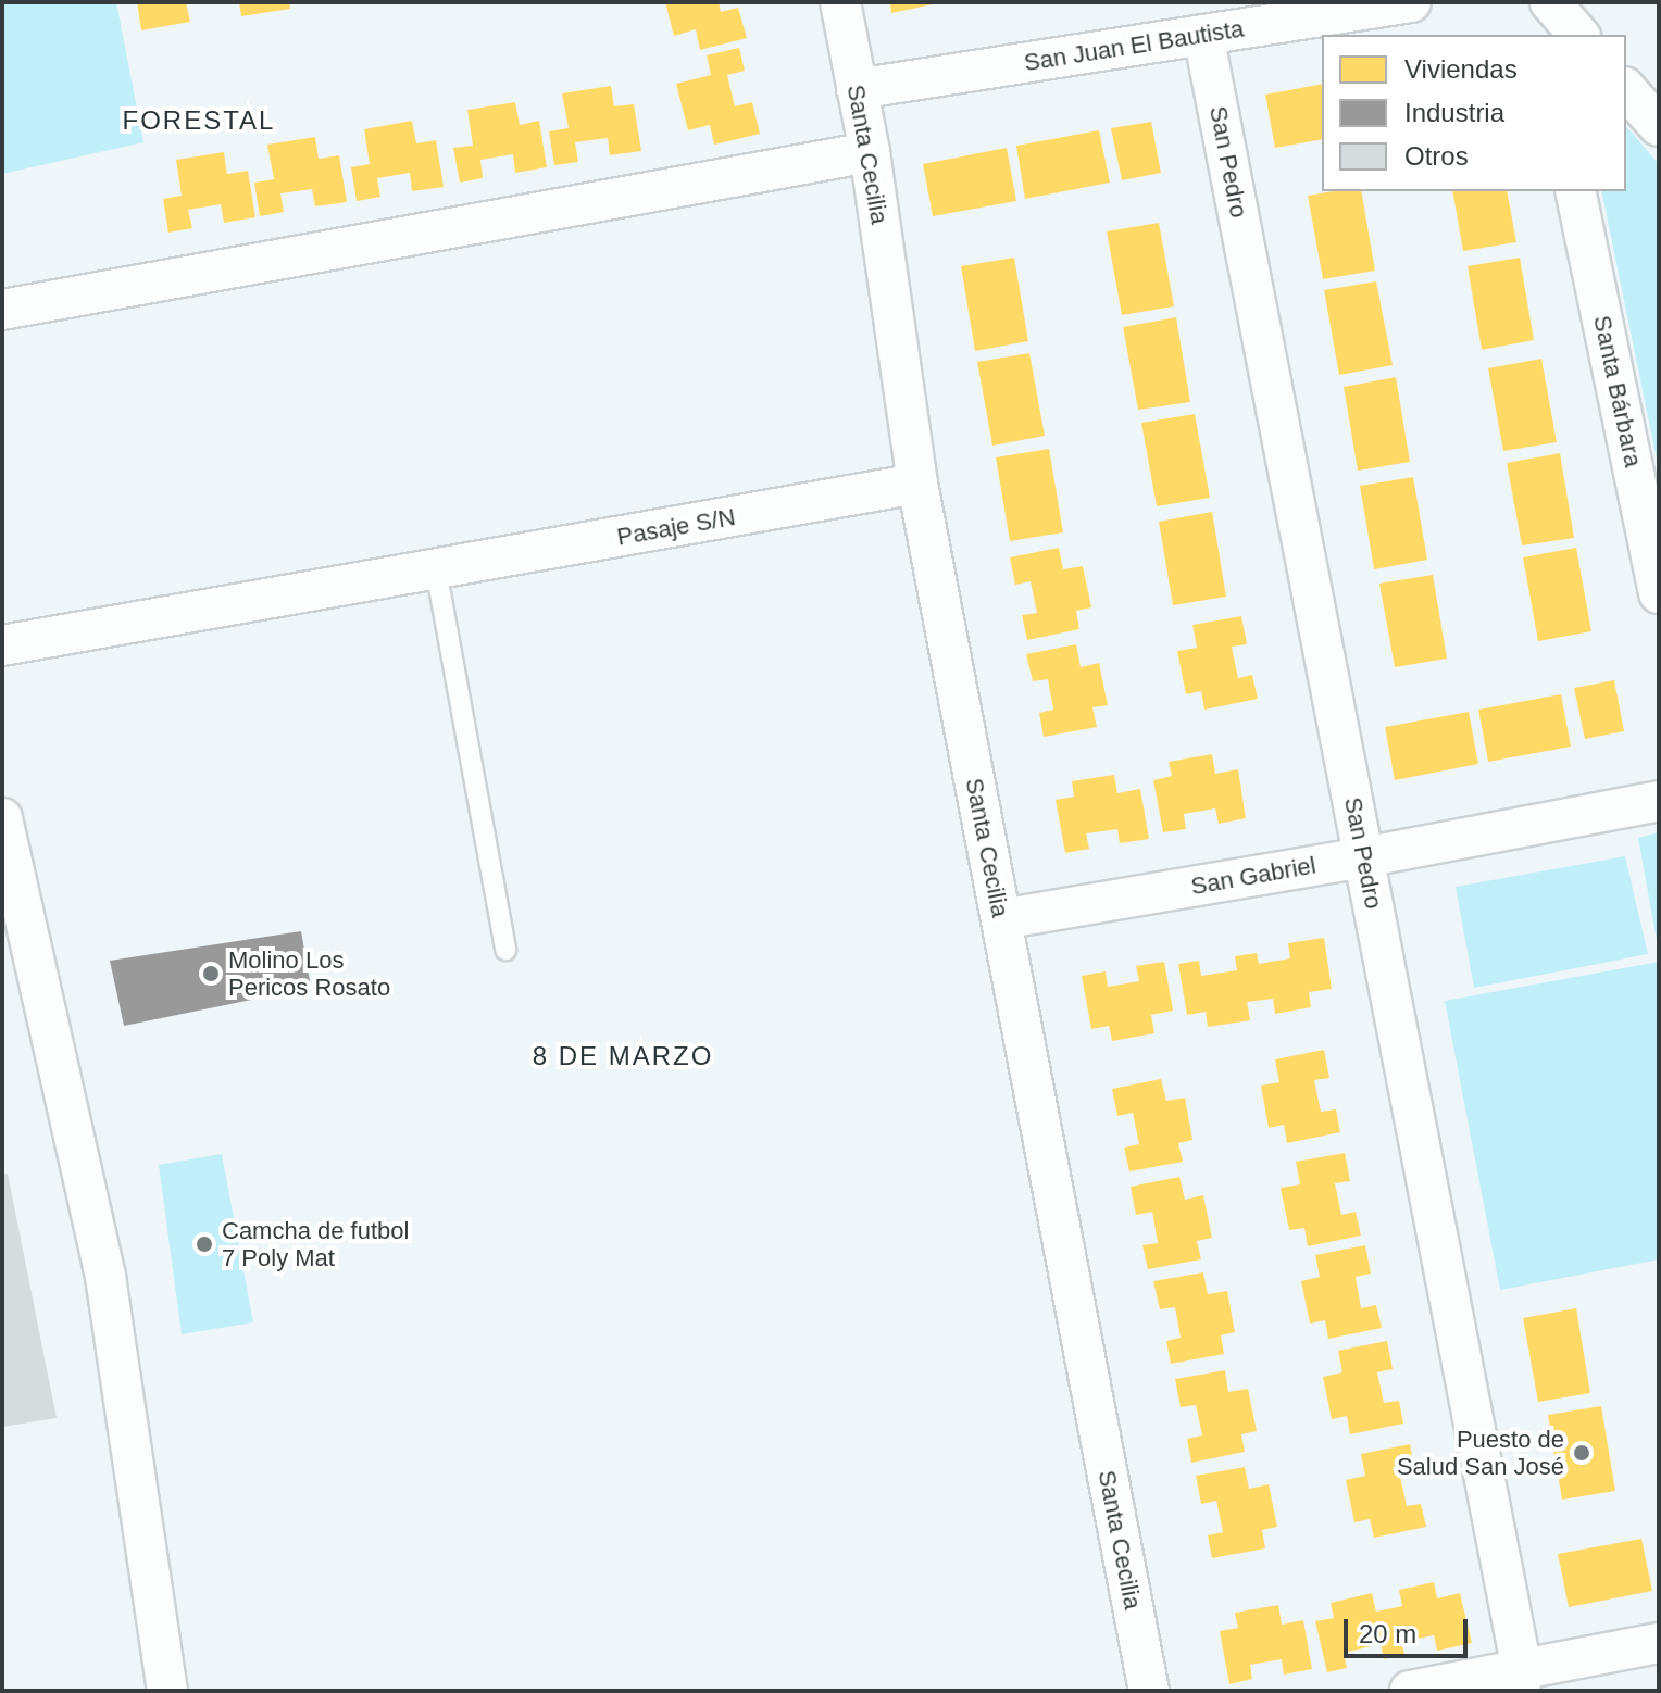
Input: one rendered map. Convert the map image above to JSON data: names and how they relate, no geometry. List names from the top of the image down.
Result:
{
  "streets": {
    "street": [
      "San Juan El Bautista",
      "Santa Cecilia",
      "San Pedro",
      "Santa Bárbara",
      "Pasaje S/N",
      "San Gabriel"
    ]
  },
  "crossings": [
    ["San Juan El Bautista", "Santa Cecilia"],
    ["San Juan El Bautista", "San Pedro"],
    ["Santa Cecilia", "Pasaje S/N"],
    ["Santa Cecilia", "San Gabriel"],
    ["San Pedro", "San Gabriel"]
  ],
  "districts": ["FORESTAL", "8 DE MARZO"],
  "places": ["Molino Los Pericos Rosato", "Camcha de futbol 7 Poly Mat", "Puesto de Salud San José"],
  "legend": ["Viviendas", "Industria", "Otros"],
  "scale_bar": "20 m"
}
